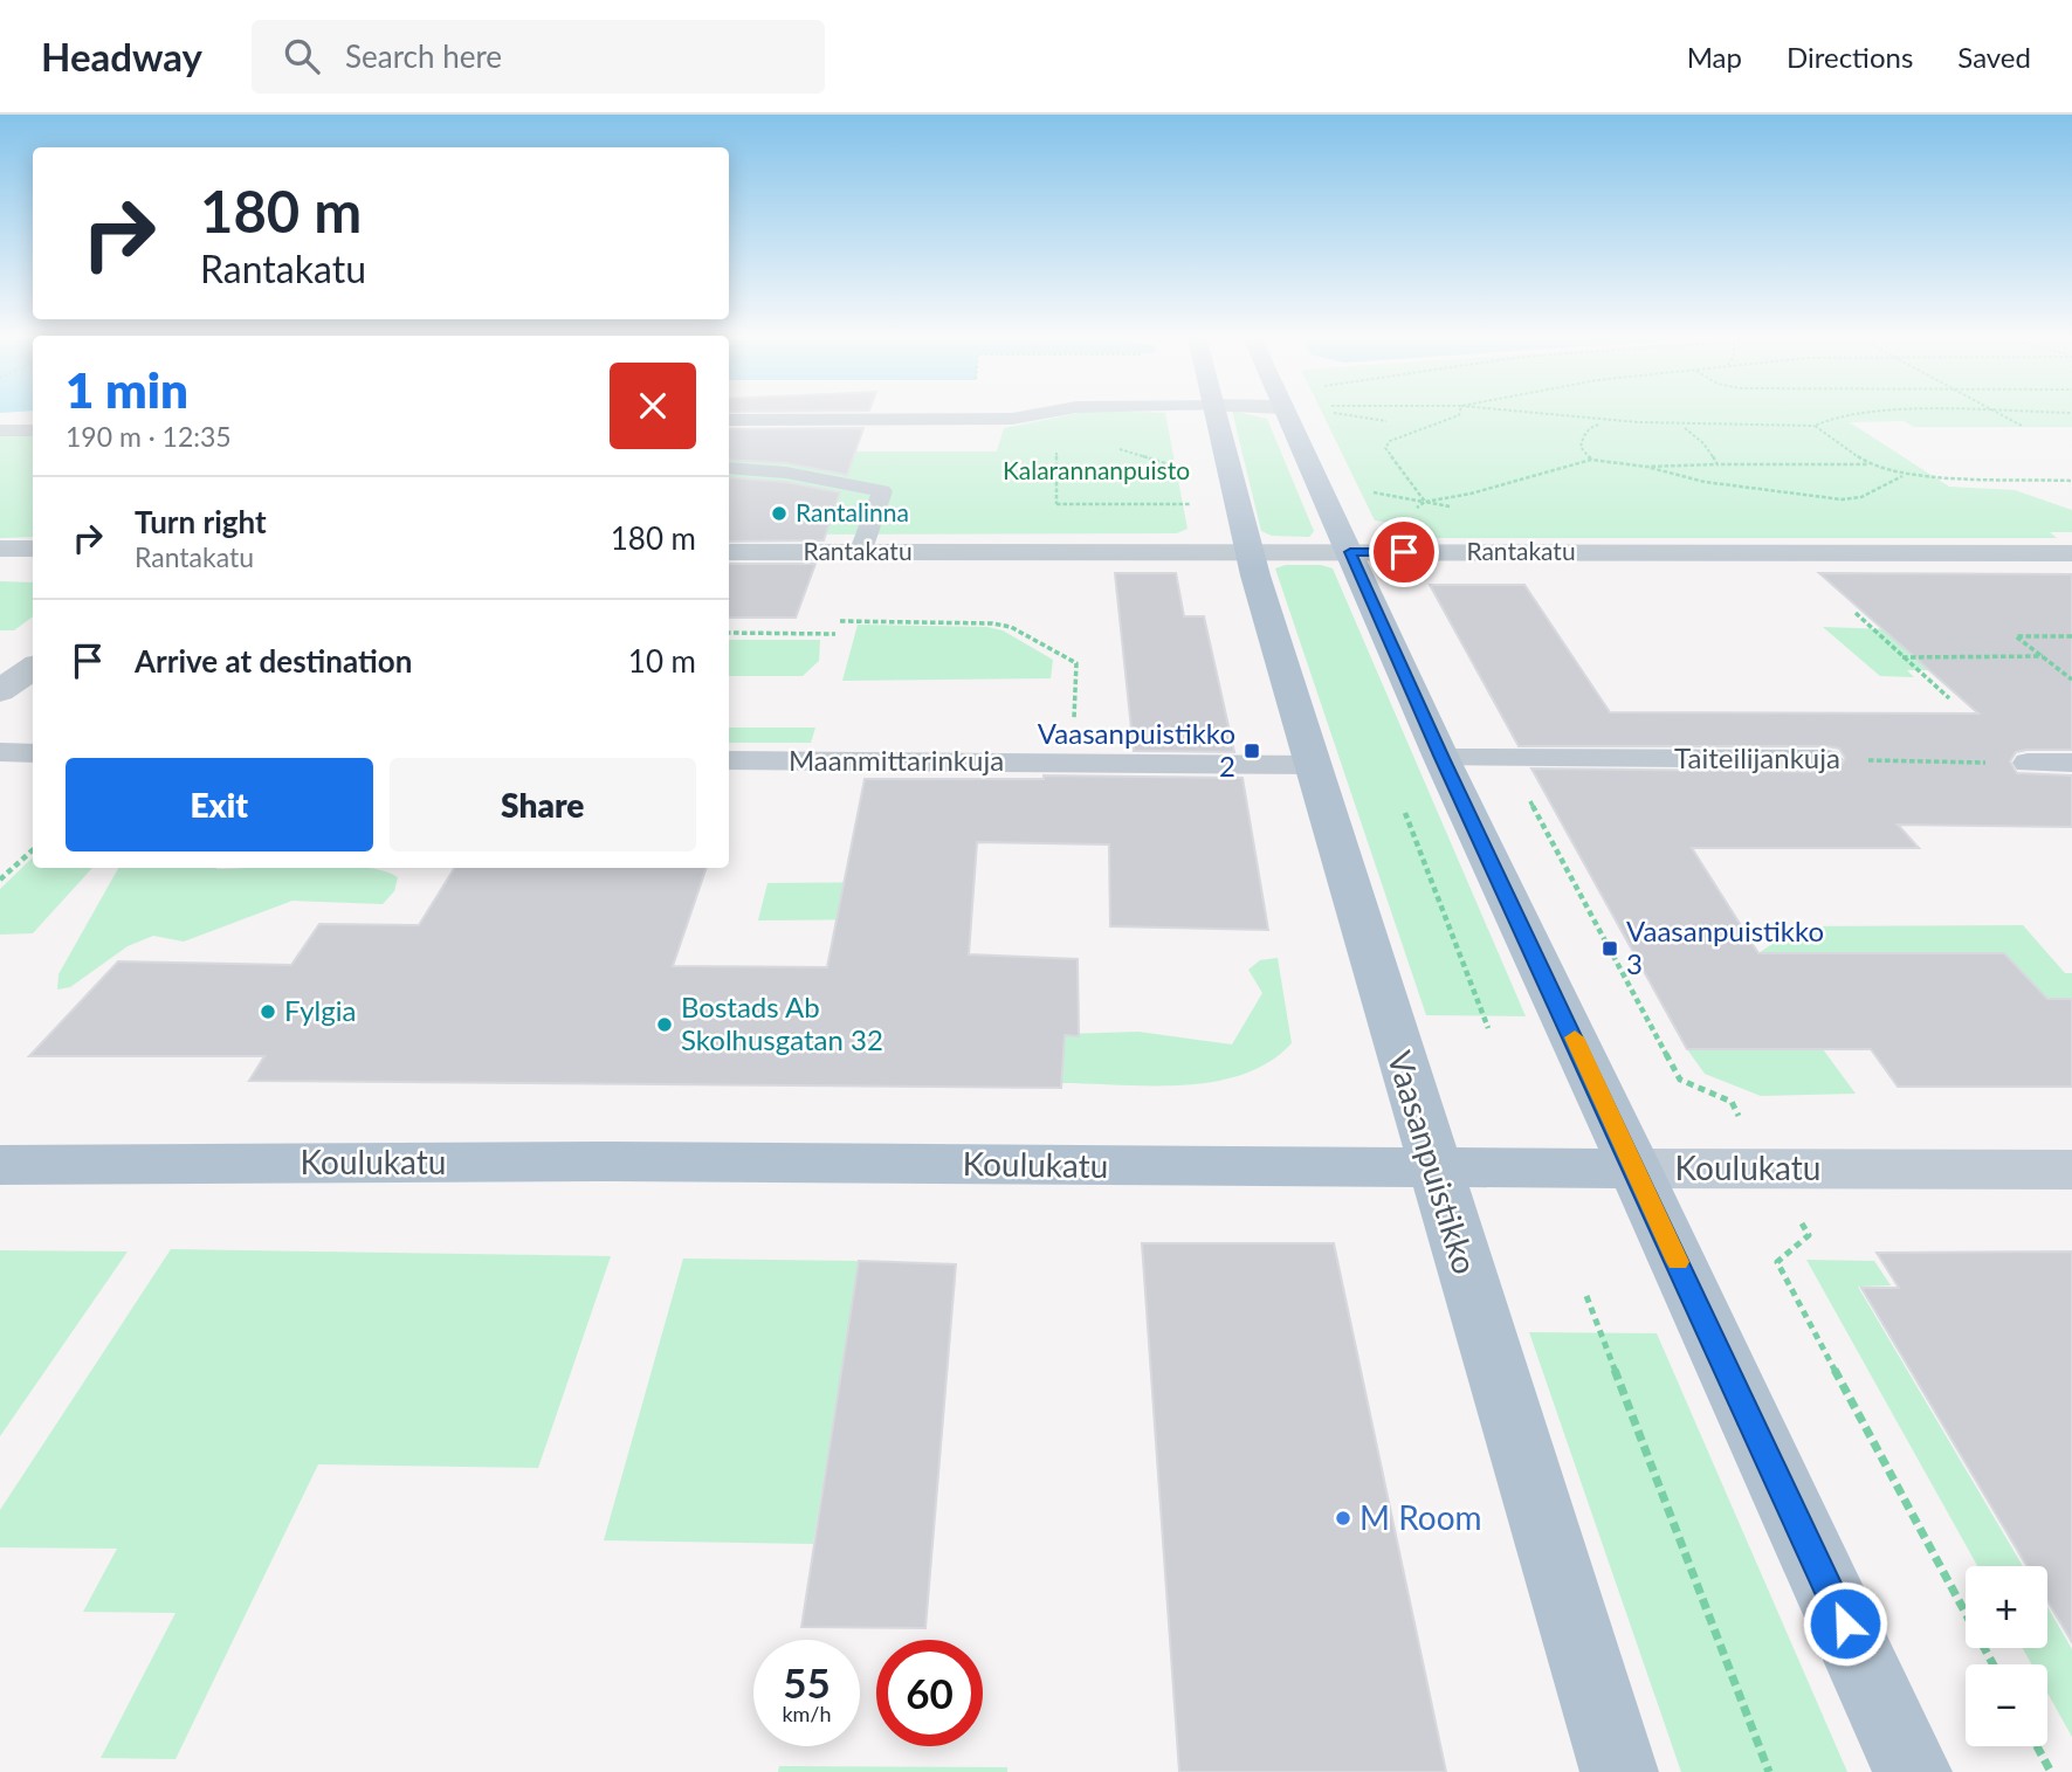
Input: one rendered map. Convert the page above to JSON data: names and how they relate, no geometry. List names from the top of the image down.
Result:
{
  "streets": {
    "main road": ["Koulukatu", "Vaasanpuistikko"],
    "street": ["Rantakatu"],
    "lane": ["Taiteilijankuja", "Maanmittarinkuja"]
  },
  "crossings": [
    ["Rantakatu", "Vaasanpuistikko"],
    ["Maanmittarinkuja", "Vaasanpuistikko"],
    ["Koulukatu", "Vaasanpuistikko"]
  ],
  "parks": ["Kalarannanpuisto"],
  "places": {
    "other": [
      "Rantalinna",
      "Fylgia",
      "Bostads Ab Skolhusgatan 32",
      "M Room"
    ],
    "transit": ["Vaasanpuistikko 2", "Vaasanpuistikko 3"]
  },
  "page": {
    "header": "Headway",
    "search": "Search here",
    "nav": ["Map", "Directions", "Saved"],
    "turn": ["180 m", "Rantakatu"],
    "heading": ["1 min", "190 m · 12:35"],
    "list": [
      {
        "name": "Turn right",
        "note": "Rantakatu",
        "value": "180 m"
      },
      {
        "name": "Arrive at destination",
        "value": "10 m"
      }
    ],
    "buttons": ["Exit", "Share"],
    "map_buttons": ["+", "−"],
    "speed": "55 km/h",
    "limit": "60"
  }
}
